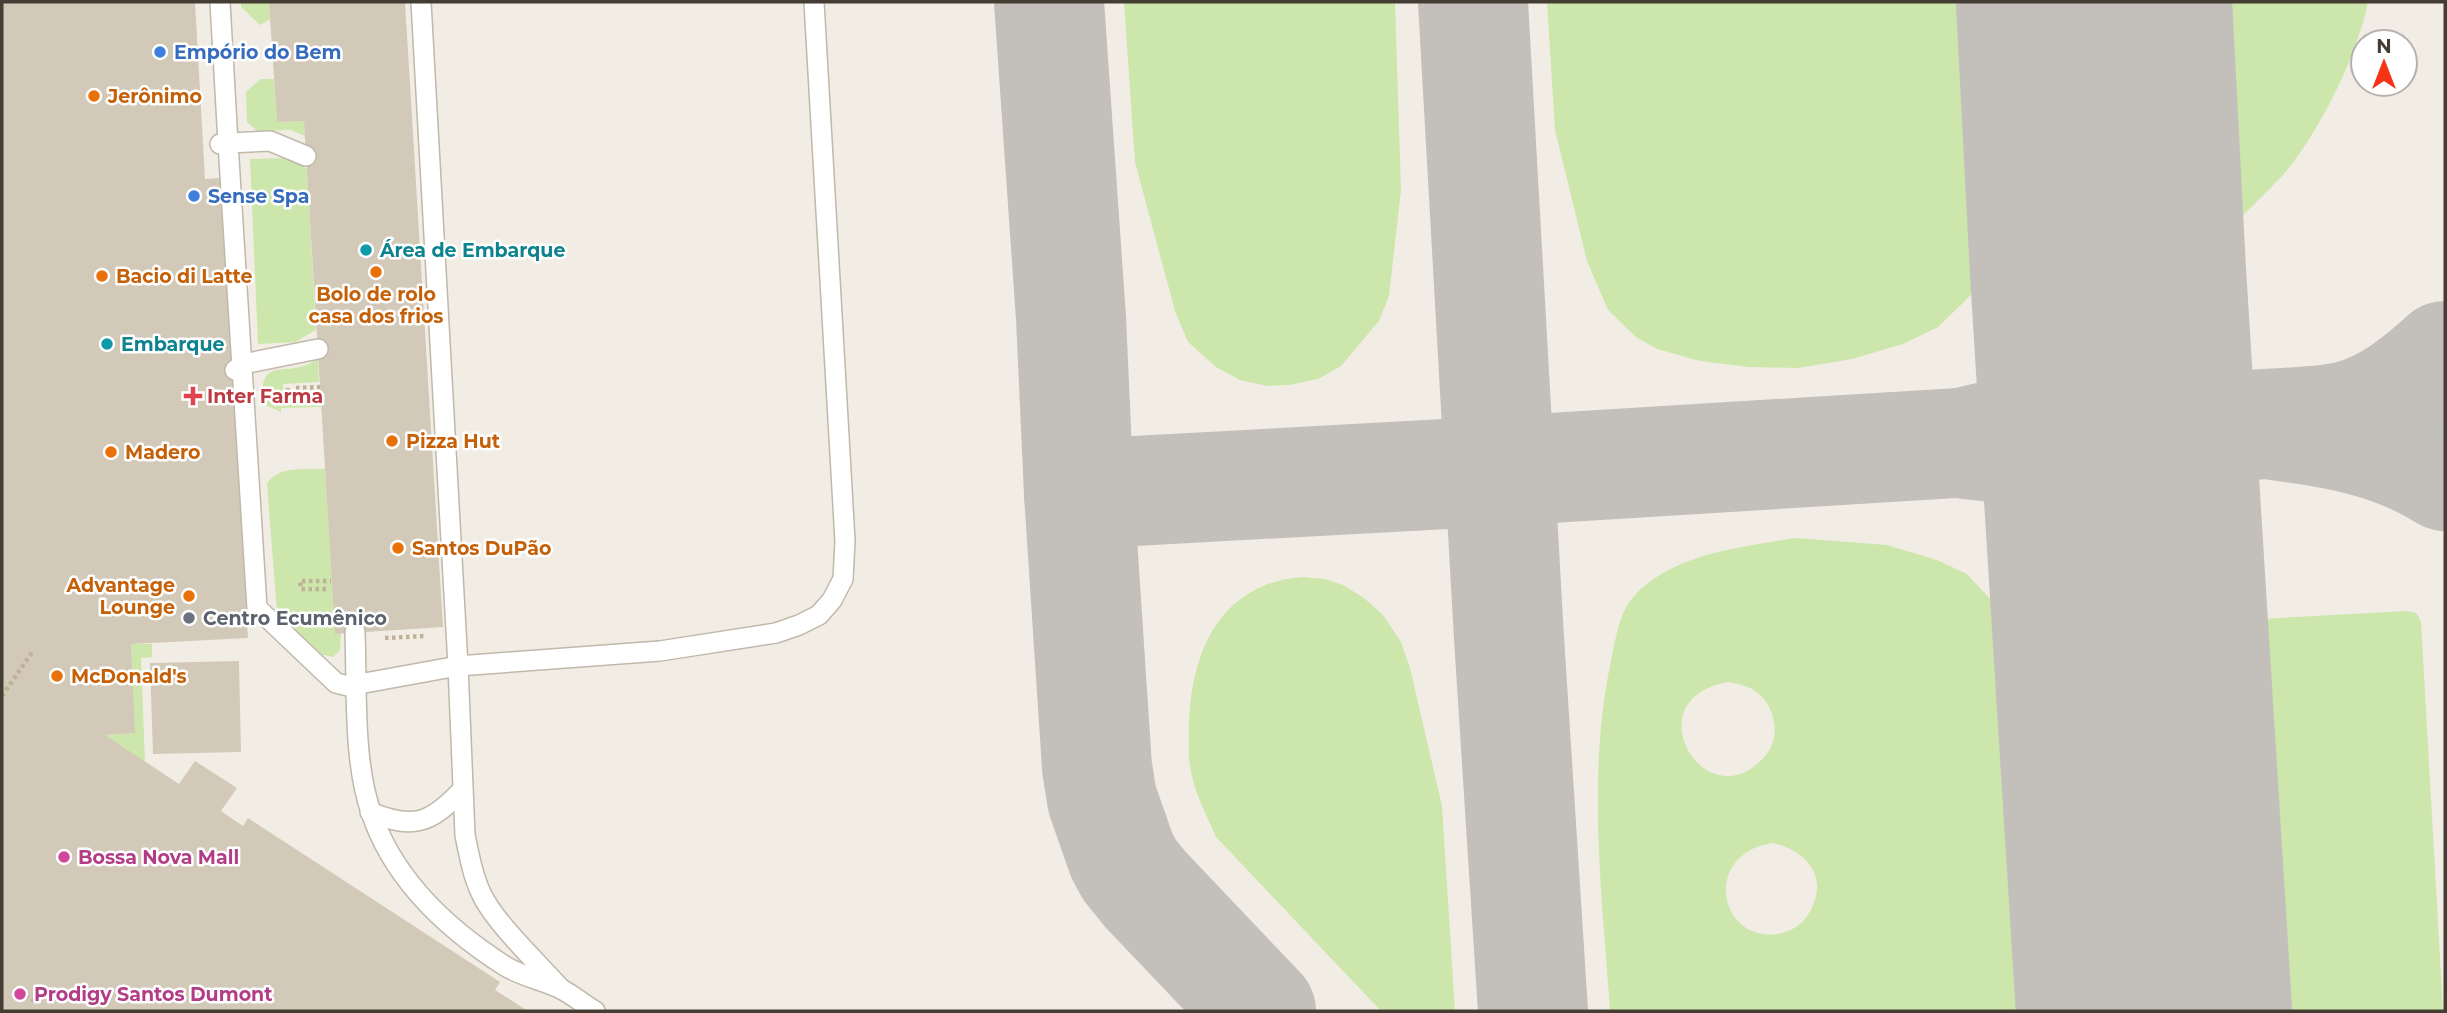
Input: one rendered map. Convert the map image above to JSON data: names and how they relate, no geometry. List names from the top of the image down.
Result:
{
  "places": {
    "other": [
      "Empório do Bem",
      "Jerônimo",
      "Sense Spa",
      "Área de Embarque",
      "Bolo de rolo casa dos frios",
      "Bacio di Latte",
      "Embarque",
      "Pizza Hut",
      "Madero",
      "Santos DuPão",
      "Advantage Lounge",
      "Centro Ecumênico",
      "McDonald's",
      "Bossa Nova Mall",
      "Prodigy Santos Dumont"
    ],
    "health": ["Inter Farma"]
  },
  "north": "top"
}
